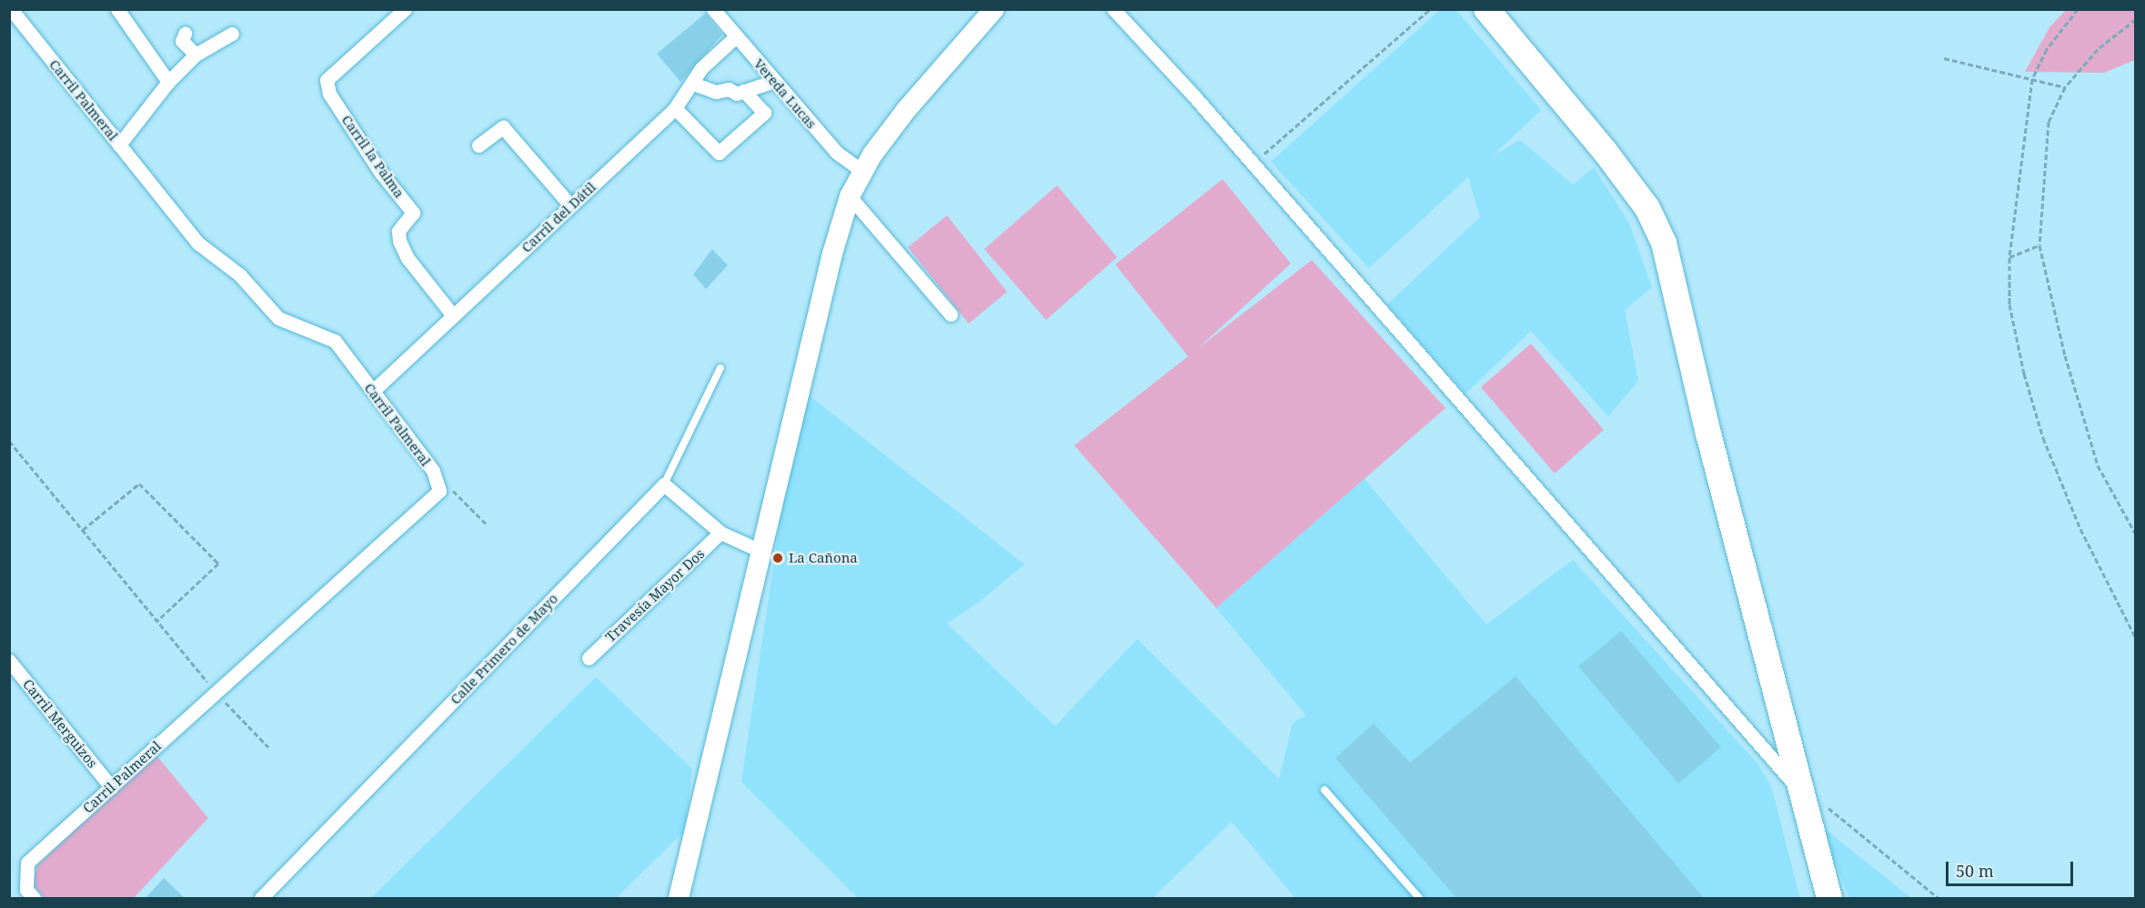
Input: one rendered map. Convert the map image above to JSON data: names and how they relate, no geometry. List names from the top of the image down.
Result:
{
  "streets": {
    "street": [
      "Vereda Lucas",
      "Carril Palmeral",
      "Carril la Palma",
      "Carril del Dátil",
      "Travesía Mayor Dos",
      "Calle Primero de Mayo",
      "Carril Merguizos"
    ]
  },
  "crossings": [
    ["Vereda Lucas", "Carril del Dátil"],
    ["Carril Palmeral", "Carril del Dátil"],
    ["Carril Palmeral", "Carril Merguizos"],
    ["Carril la Palma", "Carril del Dátil"]
  ],
  "places": ["La Cañona"],
  "scale_bar": "50 m"
}
